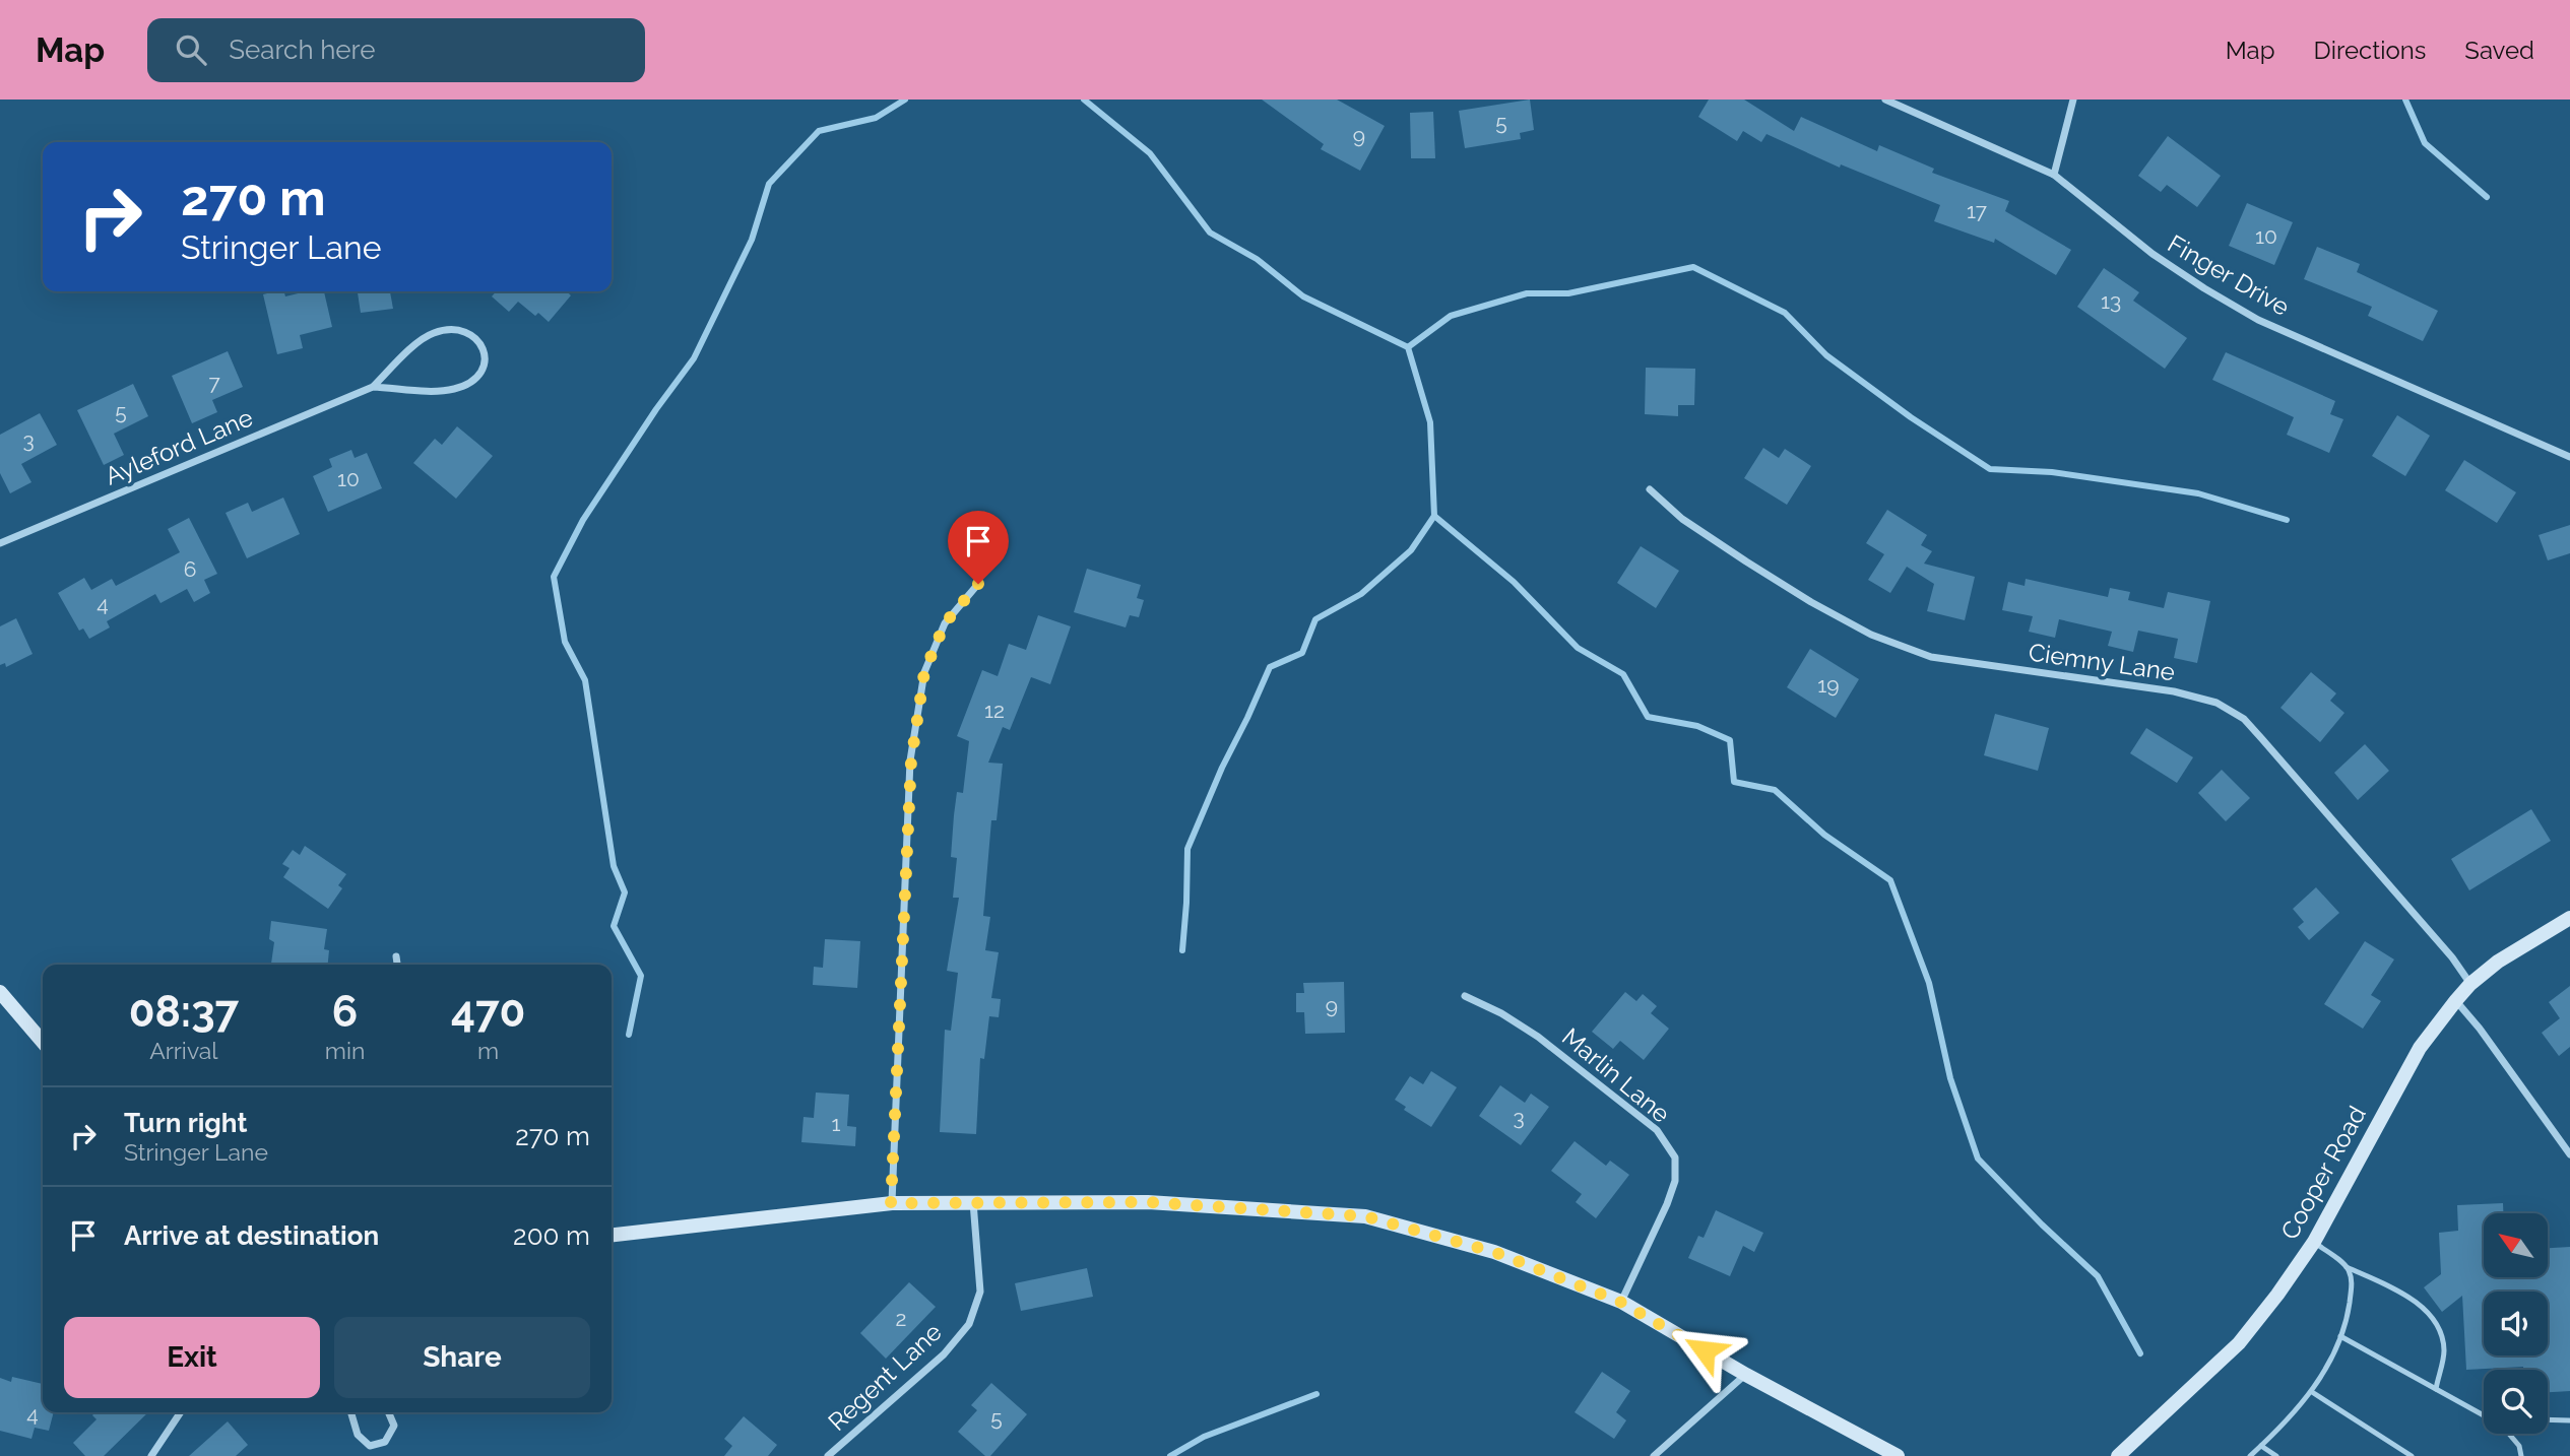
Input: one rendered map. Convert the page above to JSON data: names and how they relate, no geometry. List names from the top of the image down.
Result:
{
  "streets": {
    "main road": ["Cooper Road"],
    "street": [
      "Finger Drive",
      "Ayleford Lane",
      "Ciemny Lane",
      "Marlin Lane",
      "Regent Lane"
    ]
  },
  "crossings": [
    ["Ciemny Lane", "Cooper Road"]
  ],
  "house_numbers": [
    "5",
    "9",
    "17",
    "10",
    "13",
    "7",
    "5",
    "3",
    "10",
    "6",
    "4",
    "19",
    "12",
    "9",
    "3",
    "1",
    "2",
    "4",
    "5"
  ],
  "north": "top left",
  "page": {
    "header": "Map",
    "search": "Search here",
    "nav": ["Map", "Directions", "Saved"],
    "turn": ["270 m", "Stringer Lane"],
    "eta": [
      "08:37",
      "Arrival",
      "6",
      "min",
      "470",
      "m"
    ],
    "list": [
      {
        "name": "Turn right",
        "note": "Stringer Lane",
        "value": "270 m"
      },
      {
        "name": "Arrive at destination",
        "value": "200 m"
      }
    ],
    "buttons": ["Exit", "Share"]
  }
}
